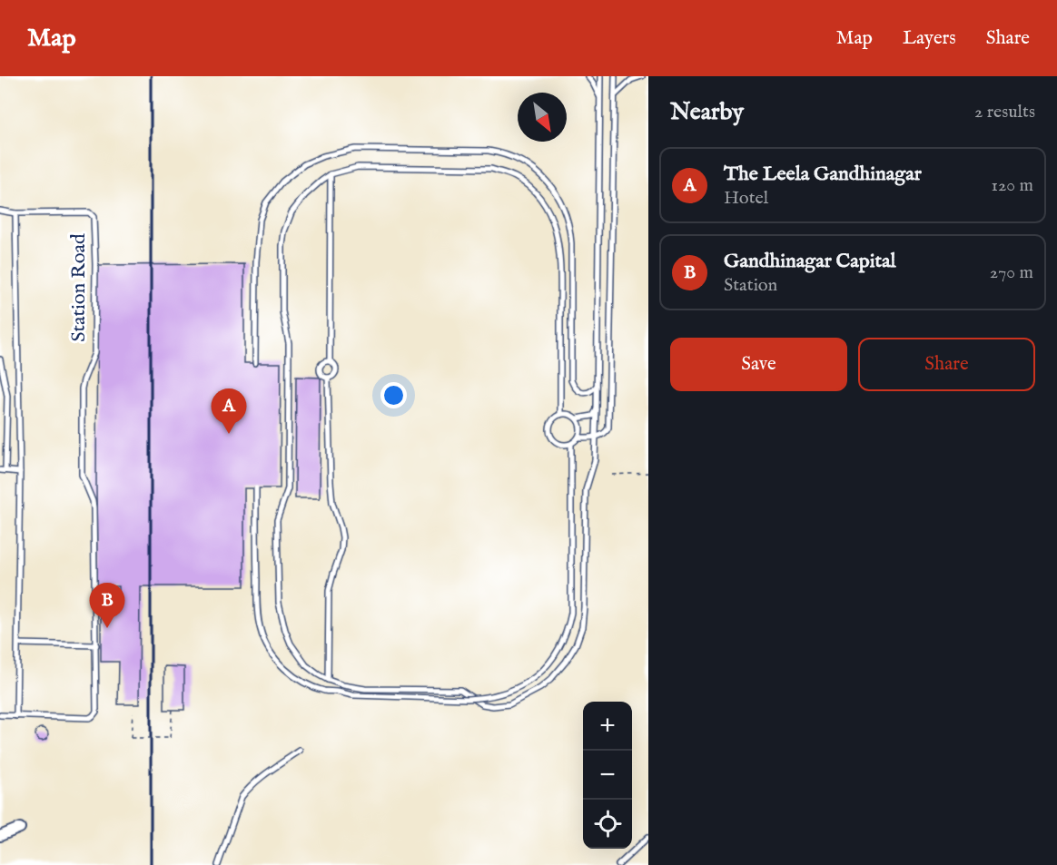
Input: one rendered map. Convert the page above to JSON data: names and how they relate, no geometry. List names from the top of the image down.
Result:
{
  "streets": {
    "lane": ["Station Road"]
  },
  "north": "bottom right",
  "page": {
    "header": "Map",
    "nav": ["Map", "Layers", "Share"],
    "heading": ["Nearby", "2 results"],
    "list": [
      {
        "mark": "A",
        "name": "The Leela Gandhinagar",
        "note": "Hotel",
        "value": "120 m"
      },
      {
        "mark": "B",
        "name": "Gandhinagar Capital",
        "note": "Station",
        "value": "270 m"
      }
    ],
    "buttons": ["Save", "Share"],
    "pins": ["A", "B"],
    "map_buttons": ["+", "−"]
  }
}
